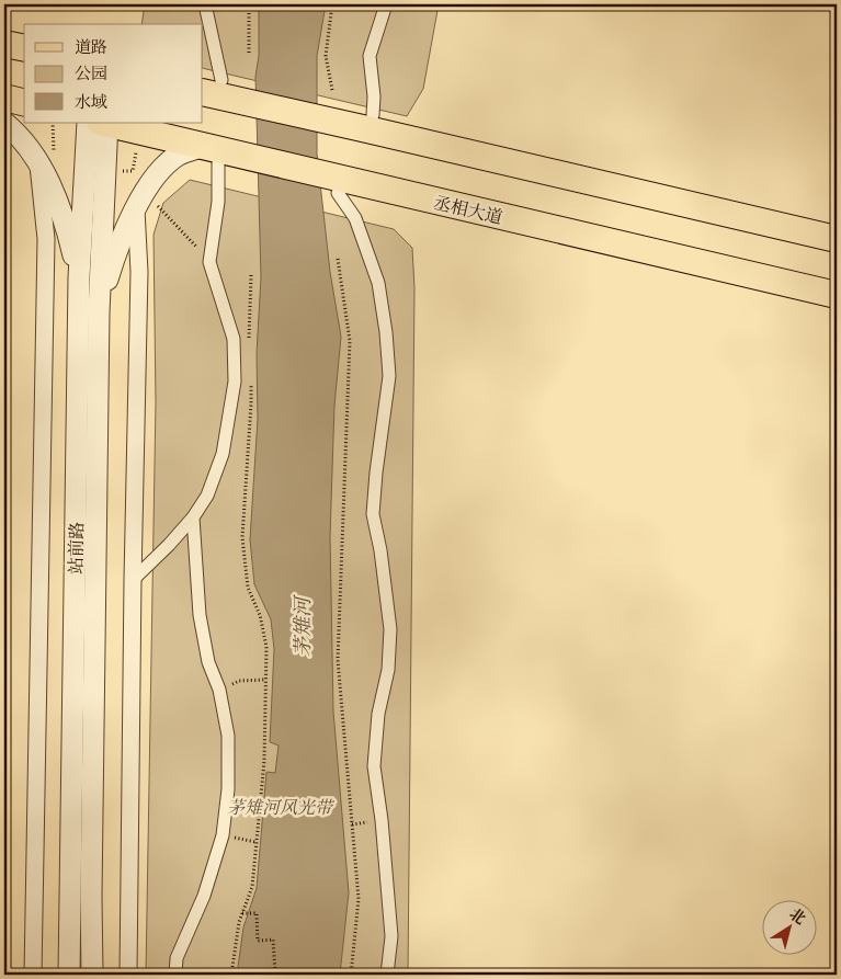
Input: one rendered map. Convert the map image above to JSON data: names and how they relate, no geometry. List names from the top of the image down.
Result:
{
  "streets": {
    "main road": ["丞相大道"],
    "street": ["站前路"]
  },
  "crossings": [
    ["丞相大道", "站前路"]
  ],
  "water": ["茅雉河"],
  "parks": ["茅雉河风光带"],
  "legend": ["道路", "公园", "水域"],
  "north": "top right"
}
